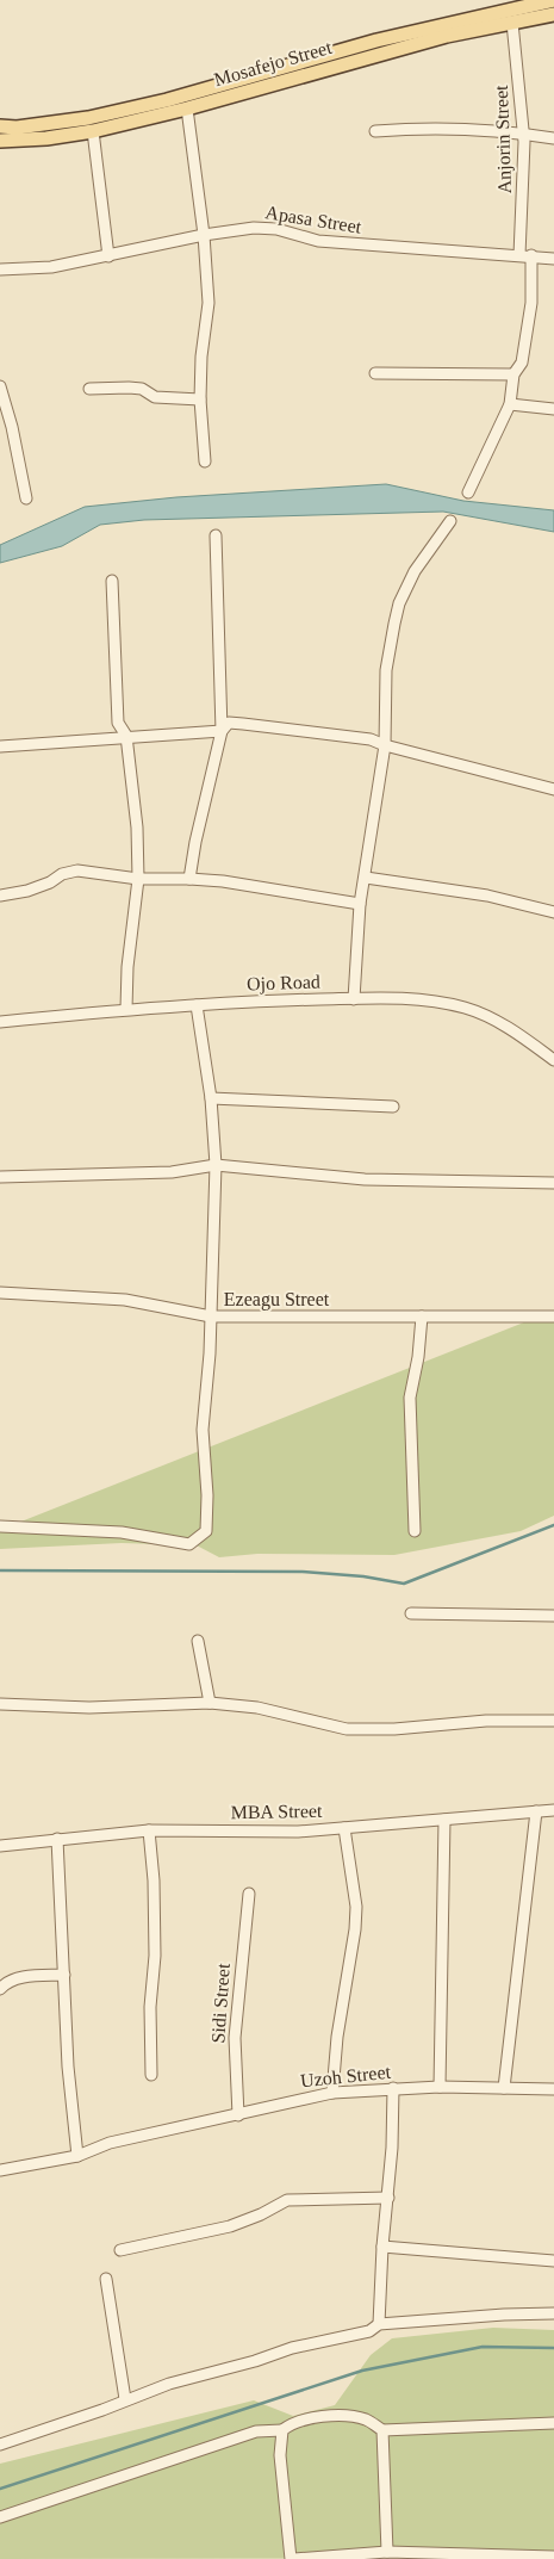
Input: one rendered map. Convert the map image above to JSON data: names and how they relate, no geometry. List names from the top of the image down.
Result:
{
  "streets": {
    "main road": ["Mosafejo Street"],
    "street": [
      "Anjorin Street",
      "Apasa Street",
      "Ojo Road",
      "Ezeagu Street",
      "MBA Street",
      "Sidi Street",
      "Uzoh Street"
    ]
  },
  "crossings": [
    ["Mosafejo Street", "Anjorin Street"],
    ["Anjorin Street", "Apasa Street"],
    ["Sidi Street", "Uzoh Street"]
  ]
}
